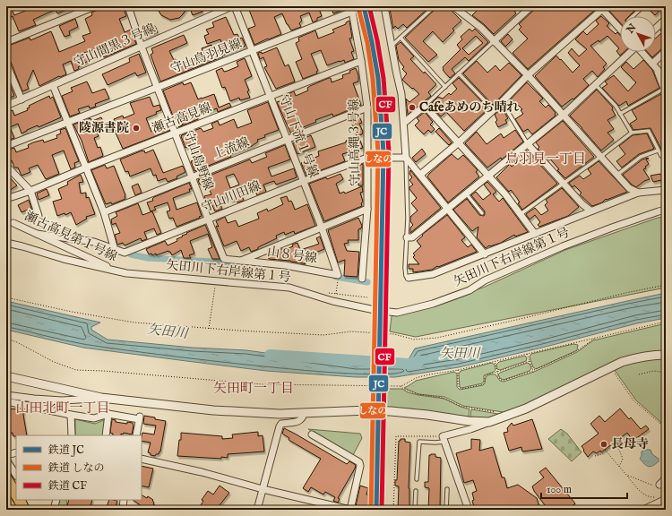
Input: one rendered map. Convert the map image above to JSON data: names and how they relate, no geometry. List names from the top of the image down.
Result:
{
  "streets": {
    "street": [
      "守山間黒３号線",
      "守山鳥羽見線",
      "瀬古高見線",
      "守山下流１号線",
      "守山高縄３号線",
      "上流線",
      "守山島野線",
      "守山川田線",
      "瀬古高見第１号線",
      "山８号線",
      "矢田川下右岸線第１号"
    ]
  },
  "crossings": [
    ["守山間黒３号線", "守山島野線"],
    ["守山鳥羽見線", "守山下流１号線"],
    ["守山鳥羽見線", "守山高縄３号線"],
    ["守山鳥羽見線", "守山島野線"],
    ["瀬古高見線", "守山下流１号線"],
    ["瀬古高見線", "守山高縄３号線"],
    ["瀬古高見線", "守山島野線"],
    ["守山下流１号線", "上流線"],
    ["守山下流１号線", "守山川田線"],
    ["守山下流１号線", "山８号線"],
    ["守山高縄３号線", "上流線"],
    ["守山高縄３号線", "守山川田線"],
    ["上流線", "守山島野線"],
    ["守山島野線", "守山川田線"],
    ["守山島野線", "山８号線"],
    ["瀬古高見第１号線", "矢田川下右岸線第１号"]
  ],
  "districts": ["鳥羽見一丁目", "矢田町一丁目", "山田北町一丁目"],
  "water": ["矢田川"],
  "places": ["Cafeあめのち晴れ", "陵源書院", "長母寺"],
  "lines": ["rail line JC", "rail line CF", "rail line しなの"],
  "legend": ["鉄道 JC", "鉄道 しなの", "鉄道 CF"],
  "scale_bar": "100 m",
  "north": "top left"
}
